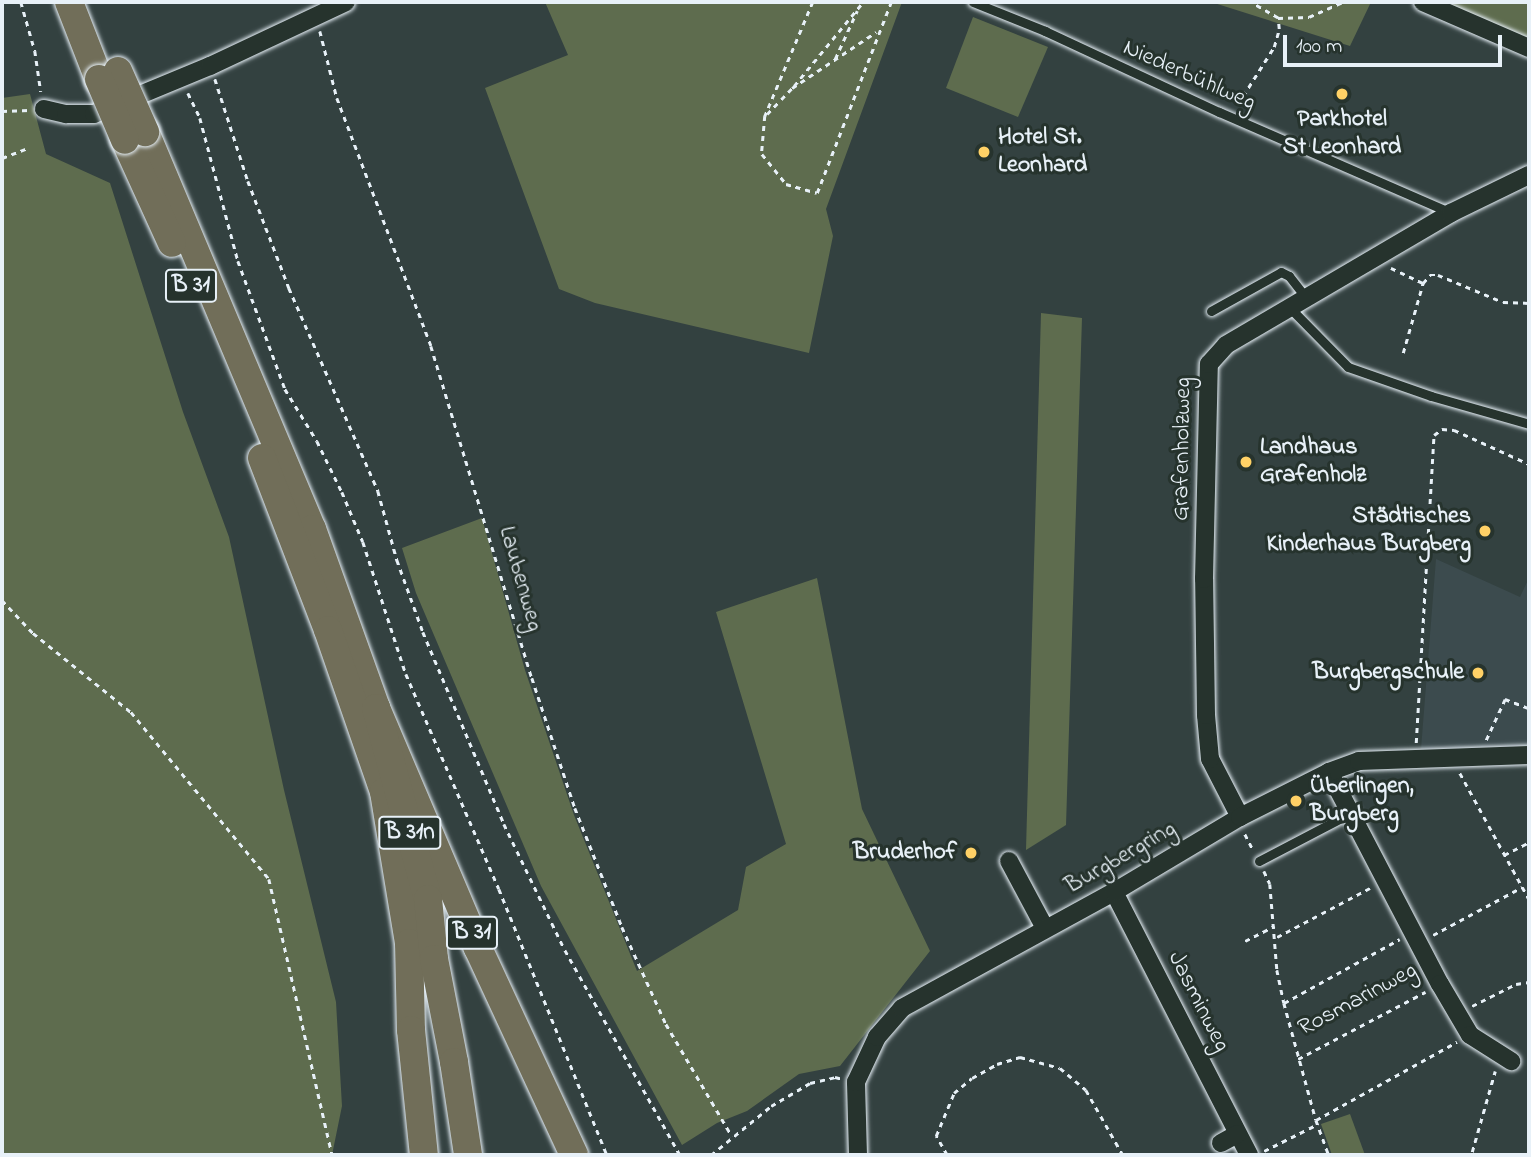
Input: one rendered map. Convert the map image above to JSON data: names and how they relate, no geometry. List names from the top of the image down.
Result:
{
  "streets": {
    "main road": ["B 31", "B 31n"],
    "street": [
      "Grafenholzweg",
      "Burgbergring",
      "Rosmarinweg",
      "Jasminweg"
    ],
    "lane": ["Niederbühlweg"],
    "path": ["Laubenweg"]
  },
  "crossings": [
    ["Niederbühlweg", "Grafenholzweg"],
    ["B 31", "B 31n"],
    ["Grafenholzweg", "Burgbergring"],
    ["Burgbergring", "Rosmarinweg"],
    ["Burgbergring", "Jasminweg"]
  ],
  "places": [
    "Parkhotel St Leonhard",
    "Hotel St. Leonhard",
    "Landhaus Grafenholz",
    "Städtisches Kinderhaus Burgberg",
    "Burgbergschule",
    "Überlingen, Burgberg",
    "Bruderhof"
  ],
  "scale_bar": "100 m"
}
